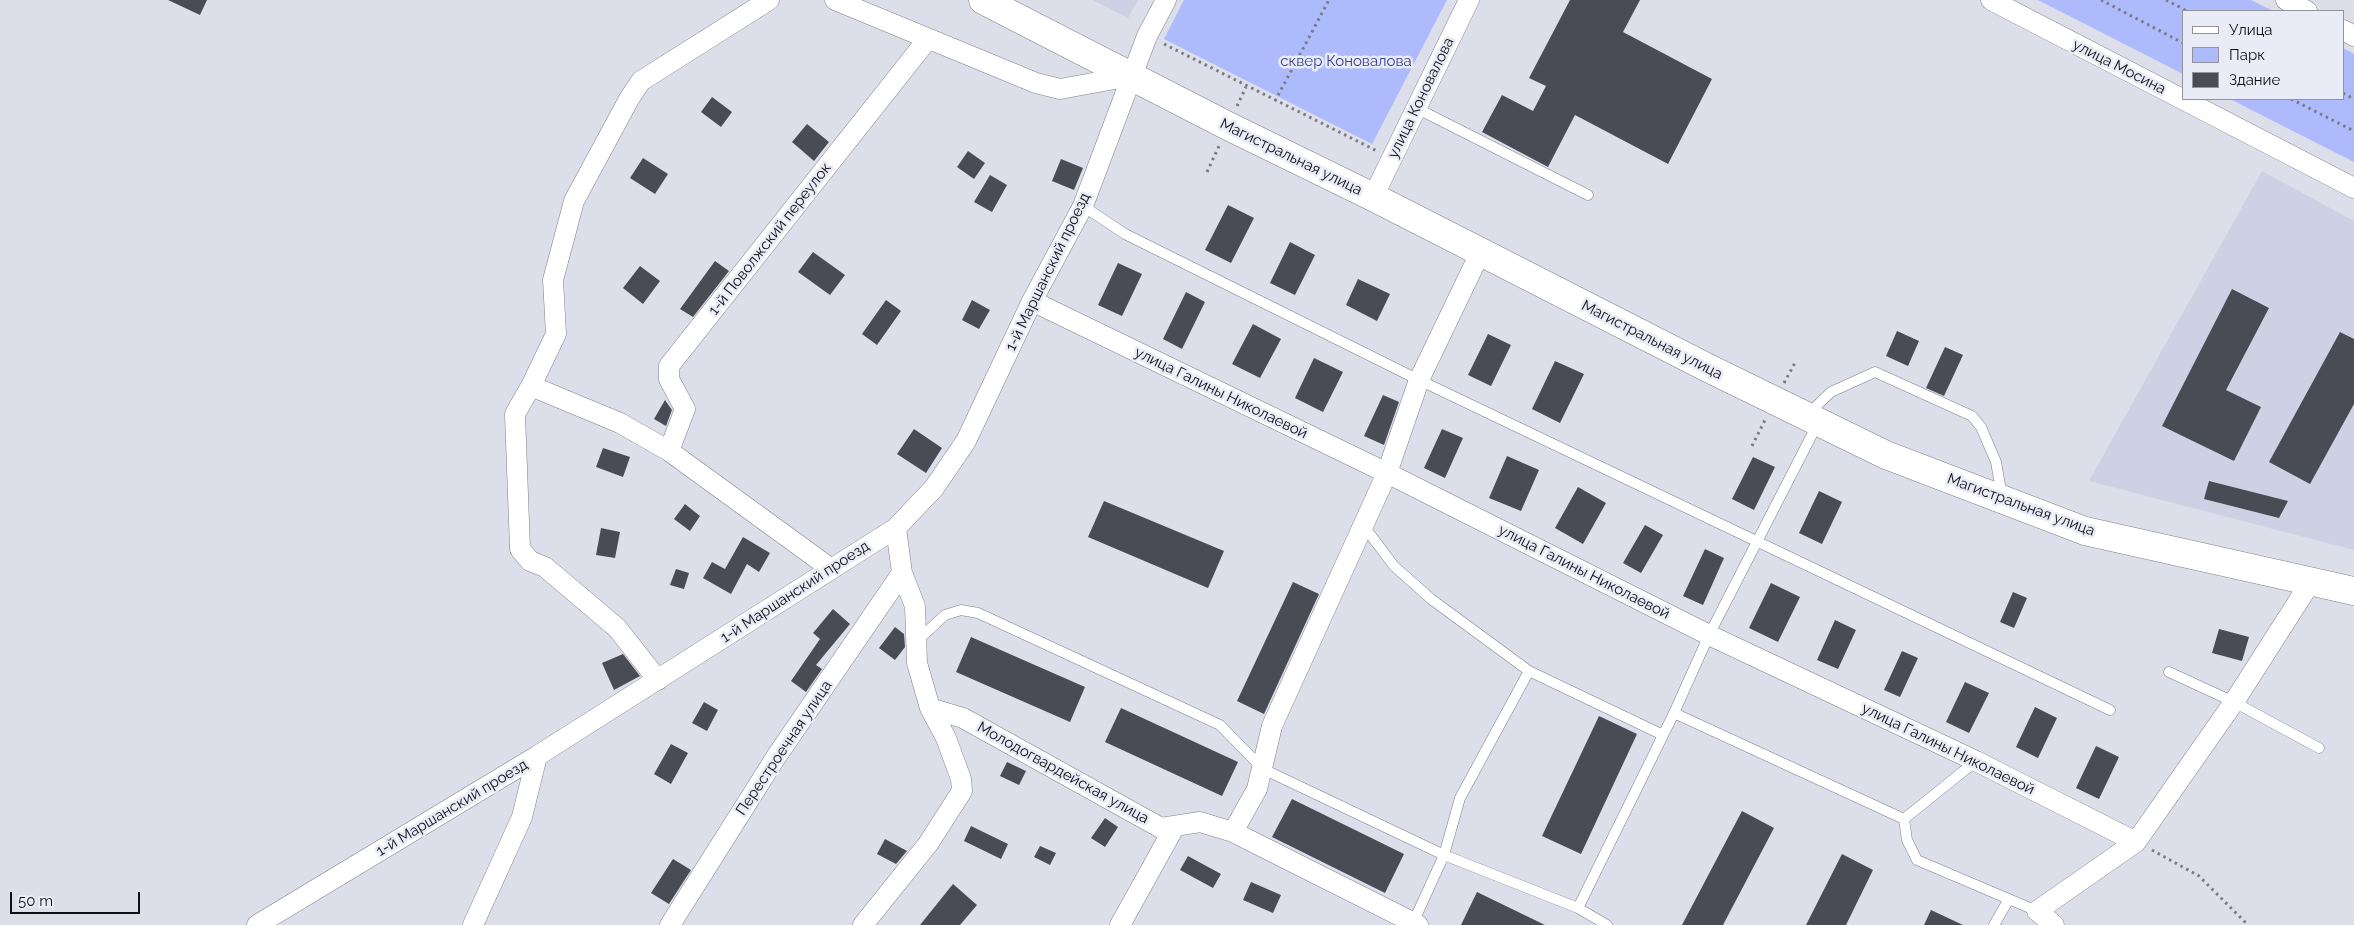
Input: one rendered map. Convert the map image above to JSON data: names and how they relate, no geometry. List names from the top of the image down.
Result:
{
  "streets": {
    "highway": ["Магистральная улица"],
    "street": [
      "улица Мосина",
      "улица Коновалова",
      "1-й Поволжский переулок",
      "1-й Маршанский проезд",
      "улица Галины Николаевой",
      "Перестроечная улица",
      "Молодогвардейская улица"
    ]
  },
  "crossings": [
    ["улица Коновалова", "Магистральная улица"],
    ["Магистральная улица", "1-й Маршанский проезд"],
    ["1-й Маршанский проезд", "улица Галины Николаевой"]
  ],
  "parks": ["сквер Коновалова"],
  "legend": ["Улица", "Парк", "Здание"],
  "scale_bar": "50 m"
}
